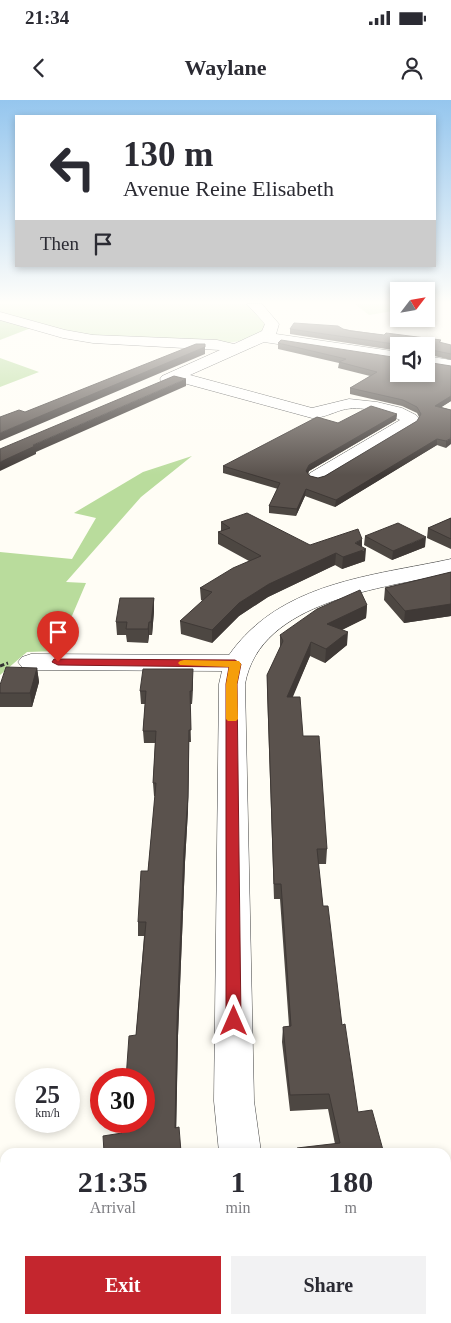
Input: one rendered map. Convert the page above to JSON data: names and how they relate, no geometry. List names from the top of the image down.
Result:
{
  "north": "top right",
  "page": {
    "status": "21:34",
    "header": "Waylane",
    "turn": ["130 m", "Avenue Reine Elisabeth"],
    "then": "Then",
    "speed": "25 km/h",
    "limit": "30",
    "eta": [
      "21:35",
      "Arrival",
      "1",
      "min",
      "180",
      "m"
    ],
    "buttons": ["Exit", "Share"]
  }
}
